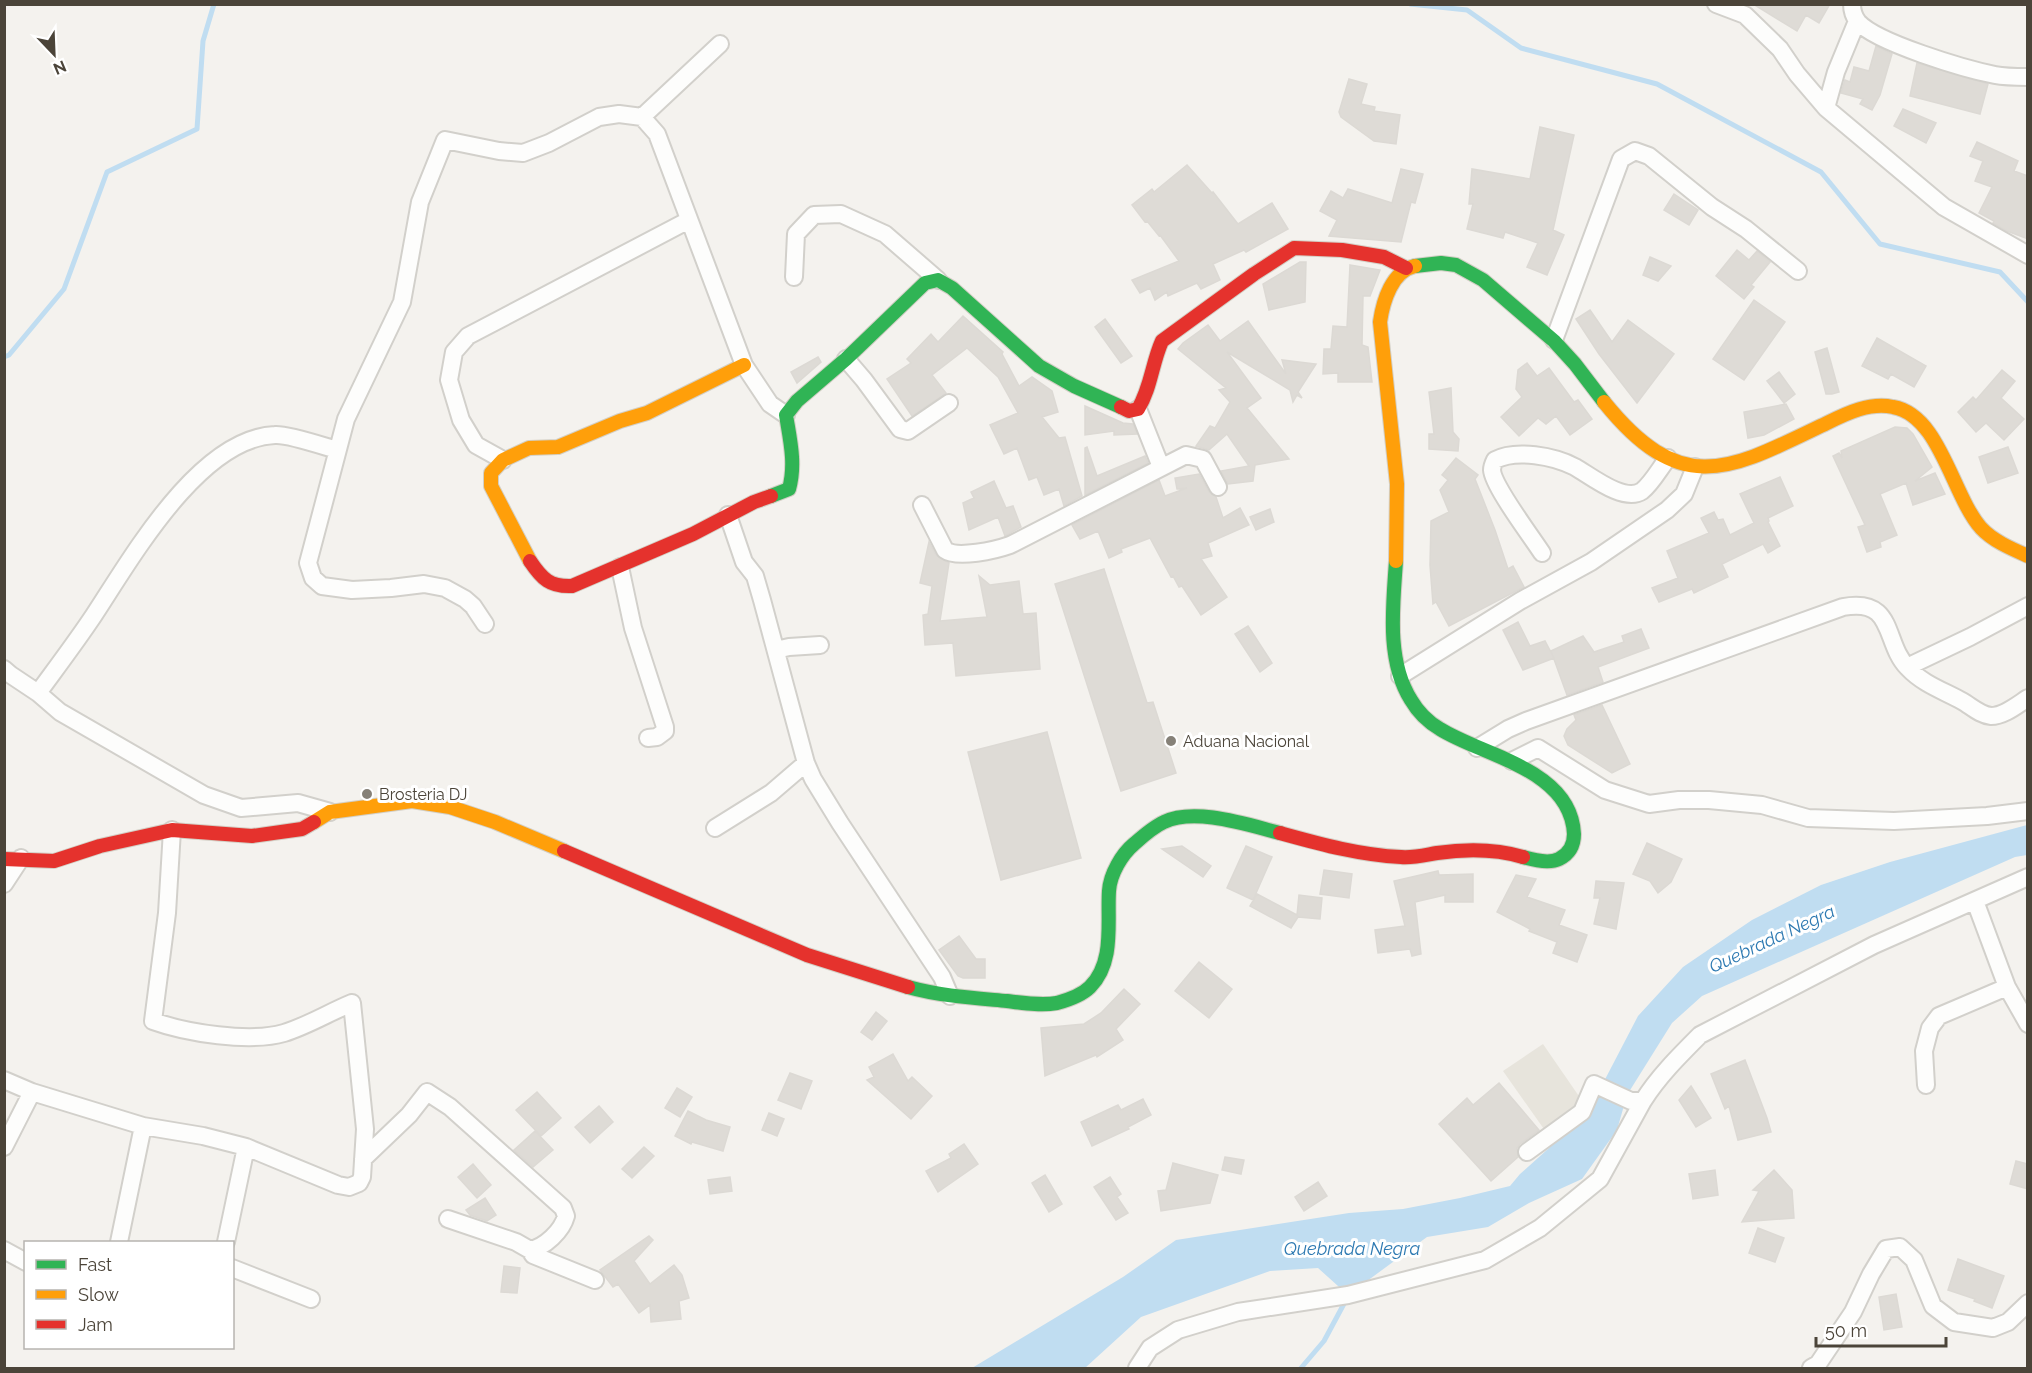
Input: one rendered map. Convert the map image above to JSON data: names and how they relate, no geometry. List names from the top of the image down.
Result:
{
  "water": ["Quebrada Negra"],
  "places": ["Aduana Nacional", "Brosteria DJ"],
  "legend": ["Fast", "Slow", "Jam"],
  "scale_bar": "50 m",
  "north": "bottom right"
}
